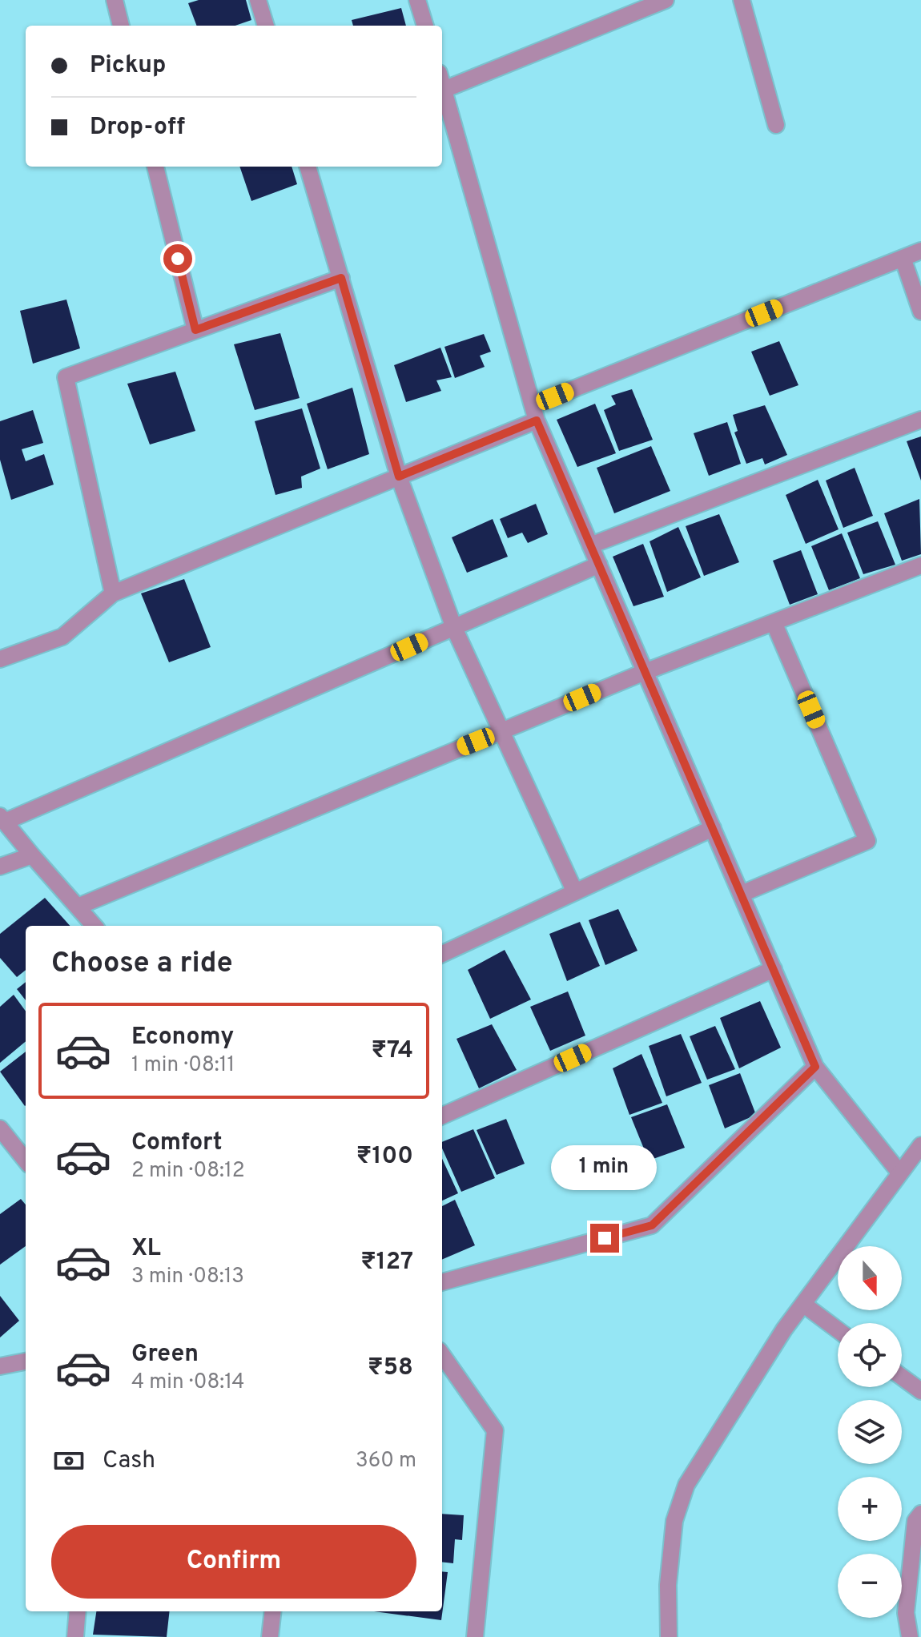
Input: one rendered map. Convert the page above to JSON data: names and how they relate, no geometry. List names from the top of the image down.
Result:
{
  "north": "bottom",
  "page": {
    "banner": ["Pickup", "Drop-off"],
    "heading": "Choose a ride",
    "list": [
      {
        "name": "Economy",
        "note": "1 min · 08:11",
        "value": "₹74"
      },
      {
        "name": "Comfort",
        "note": "2 min · 08:12",
        "value": "₹100"
      },
      {
        "name": "XL",
        "note": "3 min · 08:13",
        "value": "₹127"
      },
      {
        "name": "Green",
        "note": "4 min · 08:14",
        "value": "₹58"
      }
    ],
    "bubble": "1 min",
    "map_buttons": ["+", "−"],
    "pay": ["Cash", "360 m"],
    "buttons": "Confirm"
  }
}
